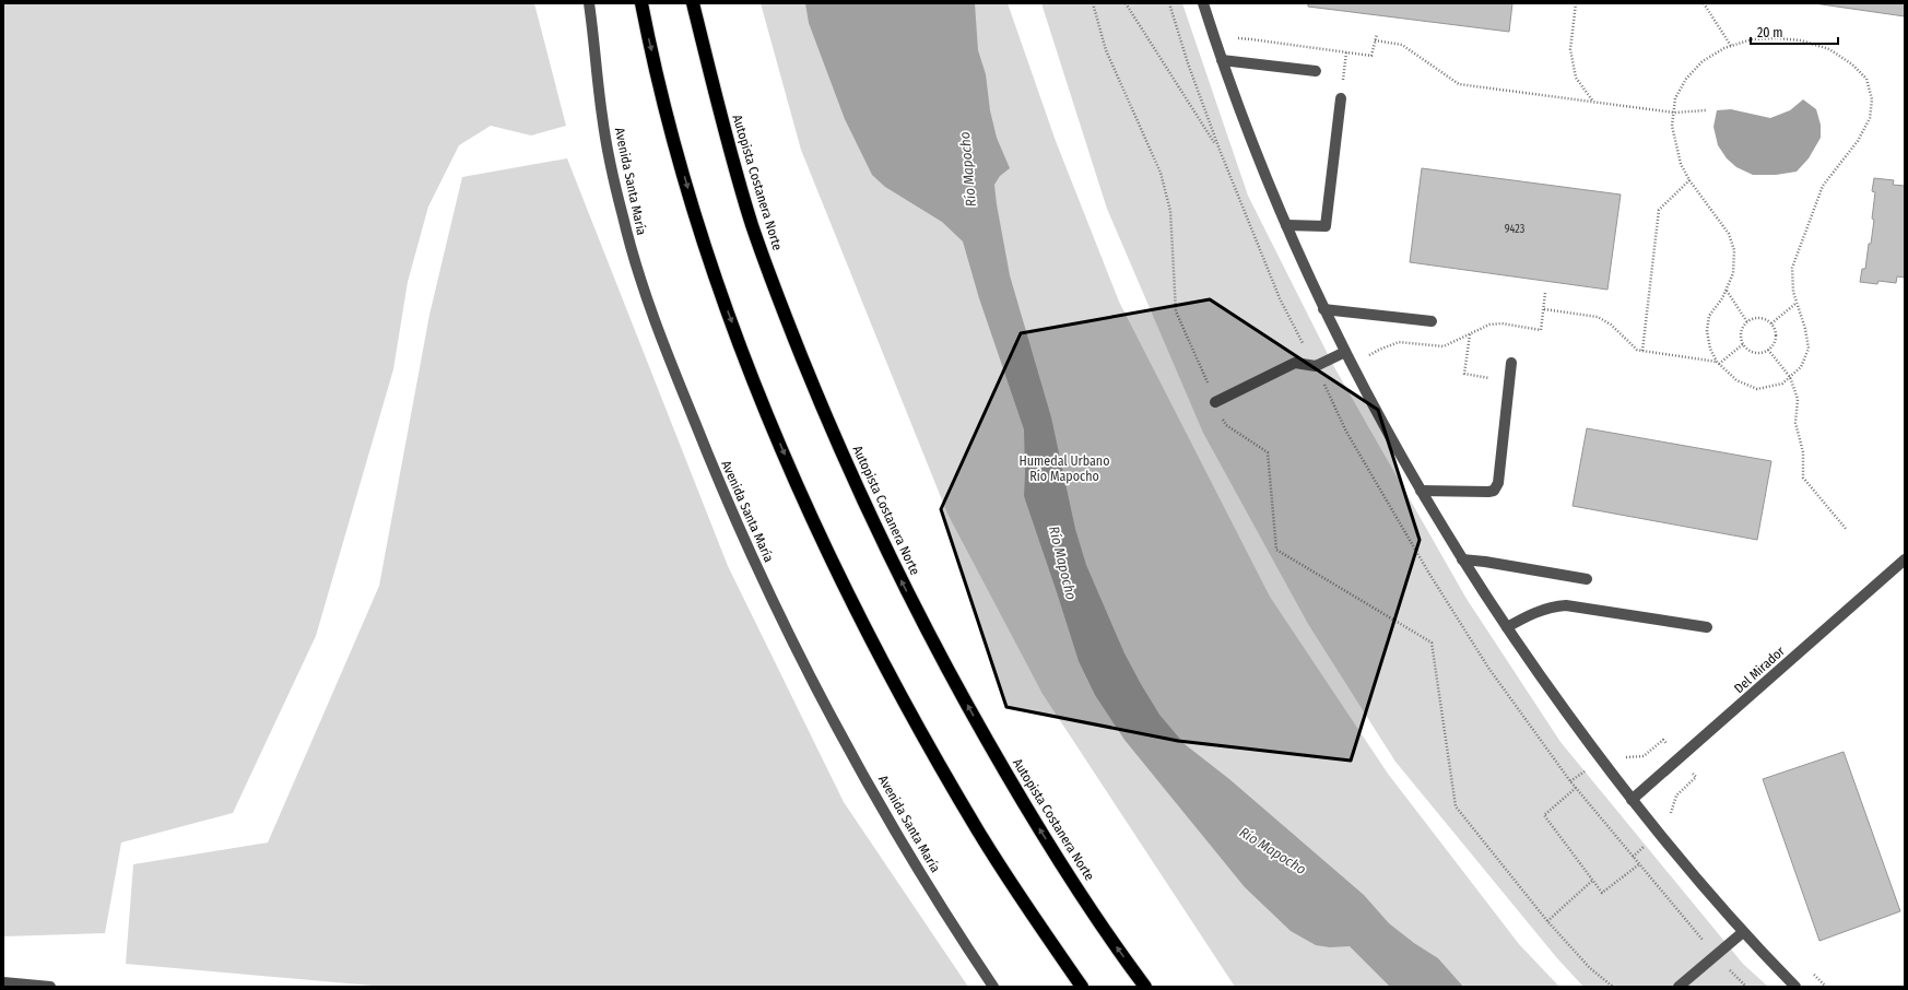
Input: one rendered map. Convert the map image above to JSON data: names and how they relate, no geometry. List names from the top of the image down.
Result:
{
  "streets": {
    "highway": ["Autopista Costanera Norte"],
    "street": ["Avenida Santa María", "Del Mirador"]
  },
  "water": ["Río Mapocho"],
  "parks": ["Humedal Urbano Río Mapocho"],
  "house_numbers": ["9423"],
  "scale_bar": "20 m"
}
